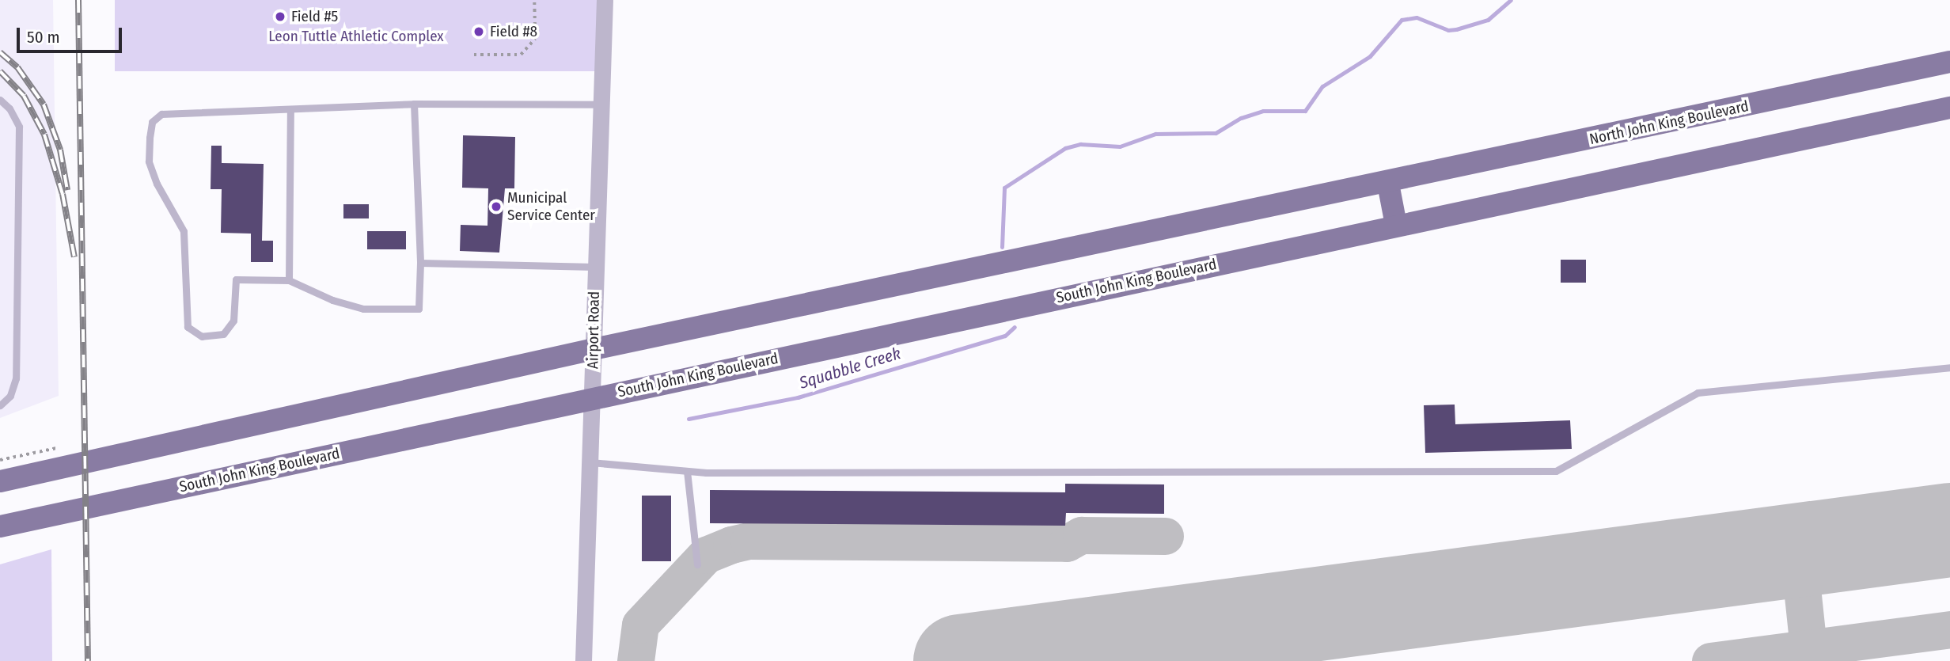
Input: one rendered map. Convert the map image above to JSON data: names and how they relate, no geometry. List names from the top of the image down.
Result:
{
  "streets": {
    "main road": ["North John King Boulevard", "South John King Boulevard"],
    "street": ["Airport Road"]
  },
  "crossings": [
    ["South John King Boulevard", "Airport Road"]
  ],
  "water": ["Squabble Creek"],
  "parks": ["Leon Tuttle Athletic Complex"],
  "places": ["Field #5", "Field #8", "Municipal Service Center"],
  "scale_bar": "50 m"
}
